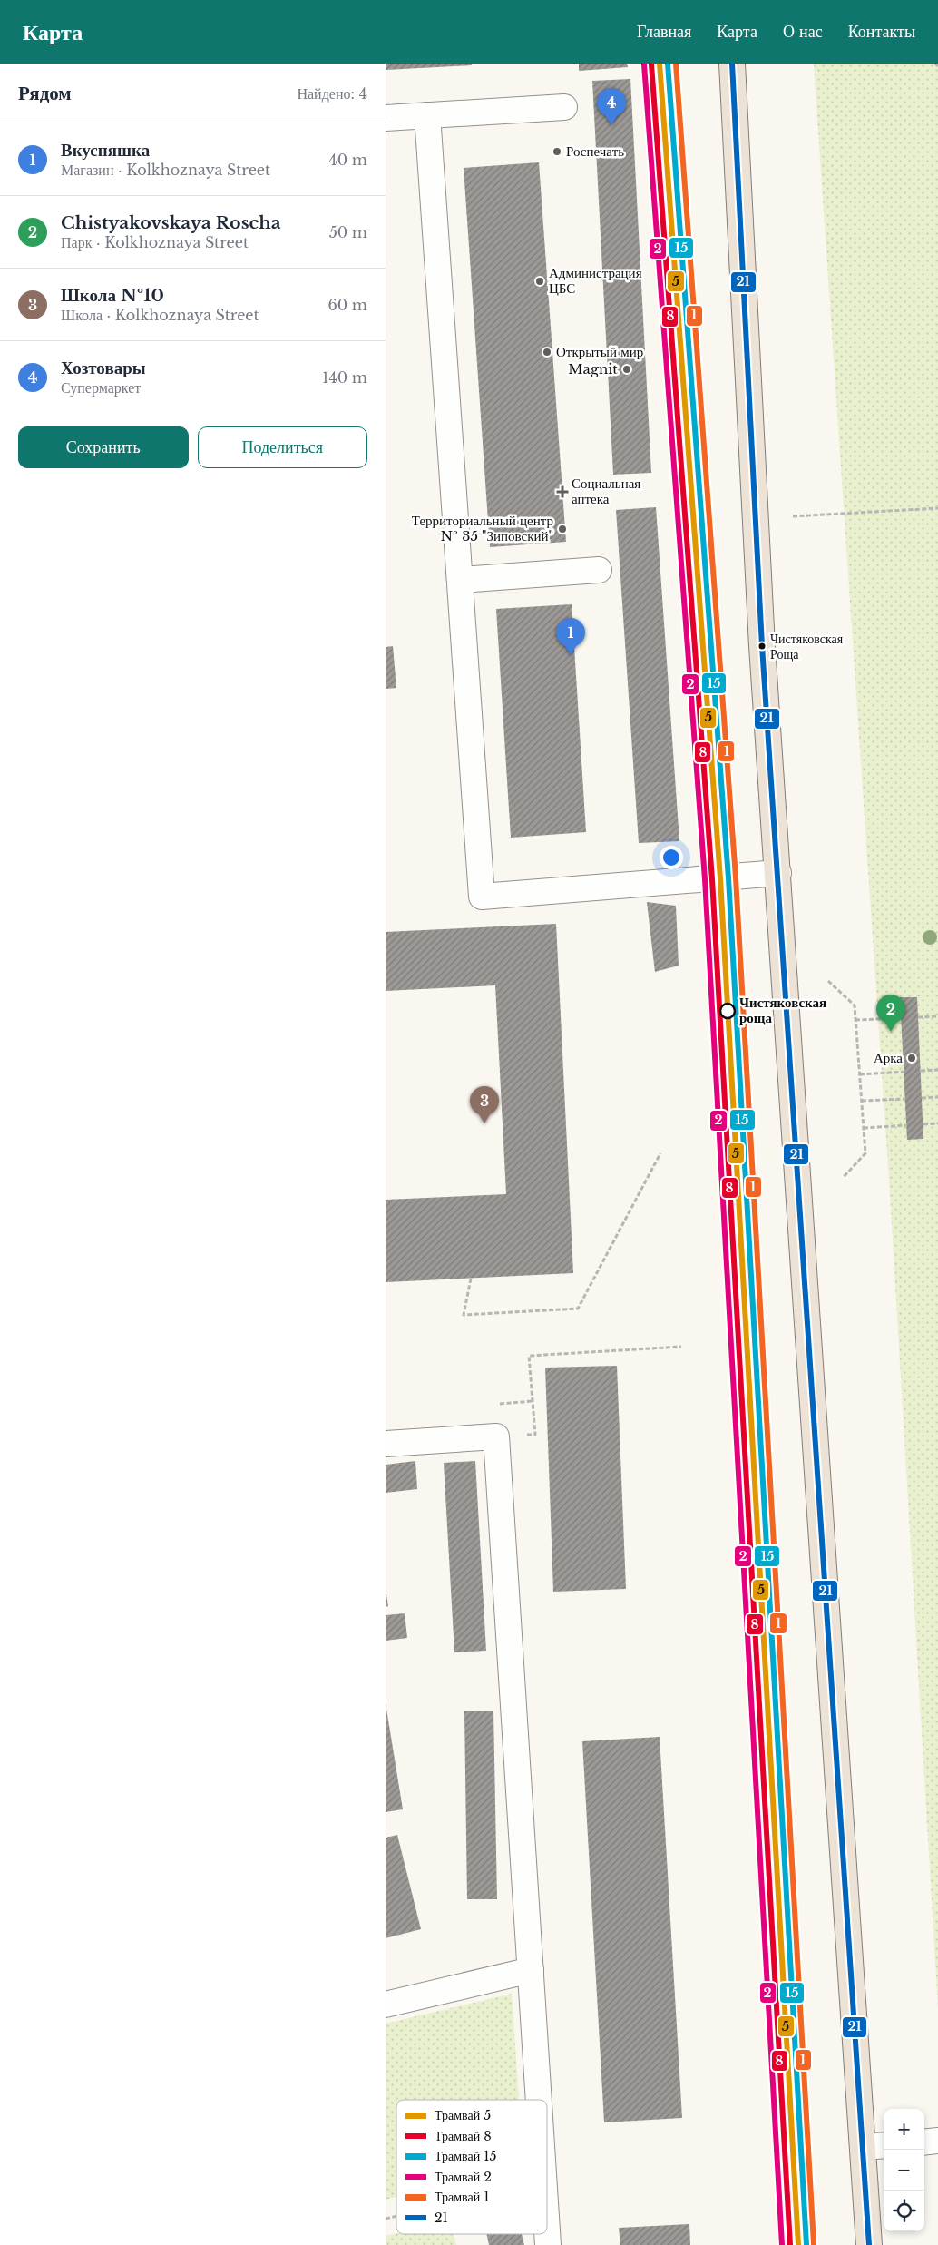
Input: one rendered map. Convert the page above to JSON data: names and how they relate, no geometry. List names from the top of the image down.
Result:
{
  "places": {
    "other": [
      "Роспечать",
      "Администрация ЦБС",
      "Открытый мир",
      "Magnit",
      "Территориальный центр № 35 \"Зиповский\"",
      "Чистяковская Роща",
      "Чистяковская роща",
      "Арка"
    ],
    "health": ["Социальная аптека"]
  },
  "lines": [
    "tram line 5",
    "tram line 15",
    "tram line 1",
    "transit line 21",
    "tram line 8",
    "tram line 2"
  ],
  "legend": [
    "Трамвай 5",
    "Трамвай 8",
    "Трамвай 15",
    "Трамвай 2",
    "Трамвай 1",
    "21"
  ],
  "page": {
    "header": "Карта",
    "nav": [
      "Главная",
      "Карта",
      "О нас",
      "Контакты"
    ],
    "heading": ["Рядом", "Найдено: 4"],
    "pins": [
      "4",
      "1",
      "2",
      "3"
    ],
    "list": [
      {
        "mark": "1",
        "name": "Вкусняшка",
        "note": "Магазин · Kolkhoznaya Street",
        "value": "40 m"
      },
      {
        "mark": "2",
        "name": "Chistyakovskaya Roscha",
        "note": "Парк · Kolkhoznaya Street",
        "value": "50 m"
      },
      {
        "mark": "3",
        "name": "Школа №10",
        "note": "Школа · Kolkhoznaya Street",
        "value": "60 m"
      },
      {
        "mark": "4",
        "name": "Хозтовары",
        "note": "Супермаркет",
        "value": "140 m"
      }
    ],
    "buttons": ["Сохранить", "Поделиться"],
    "map_buttons": ["+", "−"]
  }
}
